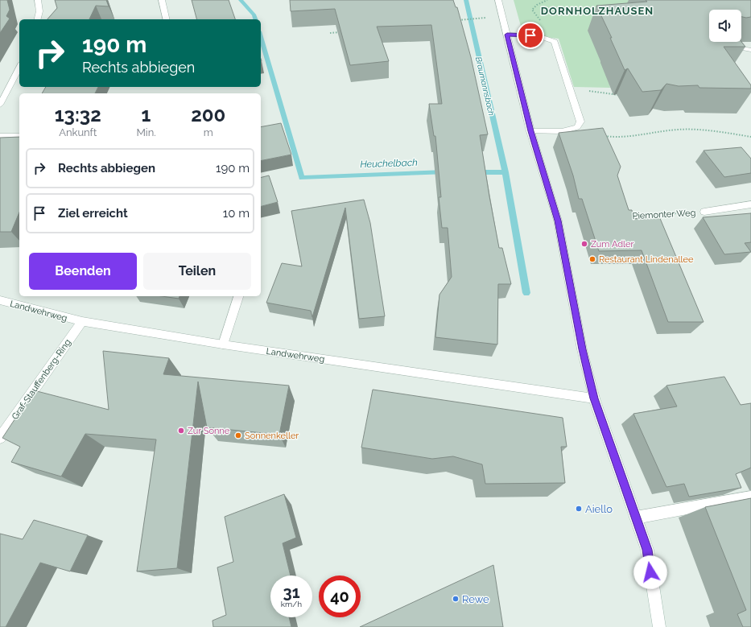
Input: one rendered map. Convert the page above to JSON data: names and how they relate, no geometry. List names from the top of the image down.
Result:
{
  "streets": {
    "street": ["Piemonter Weg", "Landwehrweg", "Graf-Stauffenberg-Ring"]
  },
  "crossings": [
    ["Landwehrweg", "Graf-Stauffenberg-Ring"]
  ],
  "districts": ["DORNHOLZHAUSEN"],
  "water": ["Braumannsbach", "Heuchelbach"],
  "places": [
    "Zum Adler",
    "Restaurant Lindenallee",
    "Zur Sonne",
    "Sonnenkeller",
    "Aiello",
    "Rewe"
  ],
  "page": {
    "turn": ["190 m", "Rechts abbiegen"],
    "eta": [
      "13:32",
      "Ankunft",
      "1",
      "Min.",
      "200",
      "m"
    ],
    "list": [
      {
        "name": "Rechts abbiegen",
        "value": "190 m"
      },
      {
        "name": "Ziel erreicht",
        "value": "10 m"
      }
    ],
    "buttons": ["Beenden", "Teilen"],
    "speed": "31 km/h",
    "limit": "40"
  }
}
